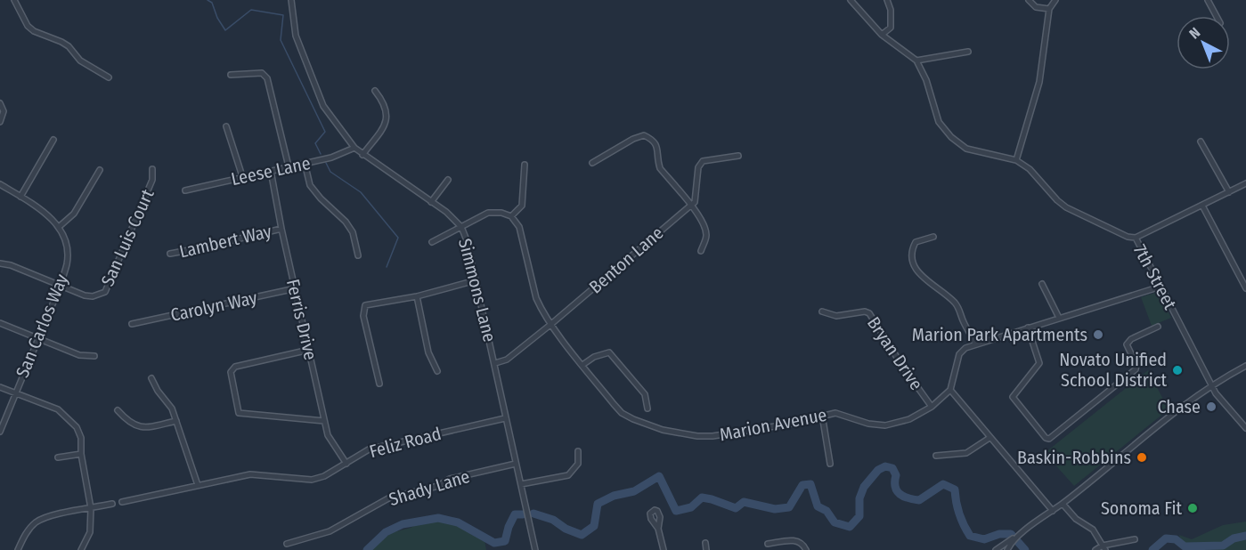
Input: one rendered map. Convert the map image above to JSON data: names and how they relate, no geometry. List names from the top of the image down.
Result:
{
  "streets": {
    "street": [
      "Leese Lane",
      "San Luis Court",
      "Lambert Way",
      "Benton Lane",
      "7th Street",
      "Simmons Lane",
      "Carolyn Way",
      "Ferris Drive",
      "San Carlos Way",
      "Bryan Drive",
      "Marion Avenue",
      "Feliz Road",
      "Shady Lane"
    ]
  },
  "crossings": [
    ["Leese Lane", "Simmons Lane"],
    ["Leese Lane", "Ferris Drive"],
    ["San Luis Court", "San Carlos Way"],
    ["Lambert Way", "Ferris Drive"],
    ["Benton Lane", "Simmons Lane"],
    ["Benton Lane", "Marion Avenue"],
    ["Simmons Lane", "Feliz Road"],
    ["Simmons Lane", "Shady Lane"],
    ["Carolyn Way", "Ferris Drive"],
    ["Ferris Drive", "Feliz Road"],
    ["Bryan Drive", "Marion Avenue"]
  ],
  "places": [
    "Marion Park Apartments",
    "Novato Unified School District",
    "Chase",
    "Baskin-Robbins",
    "Sonoma Fit"
  ],
  "north": "top left"
}
